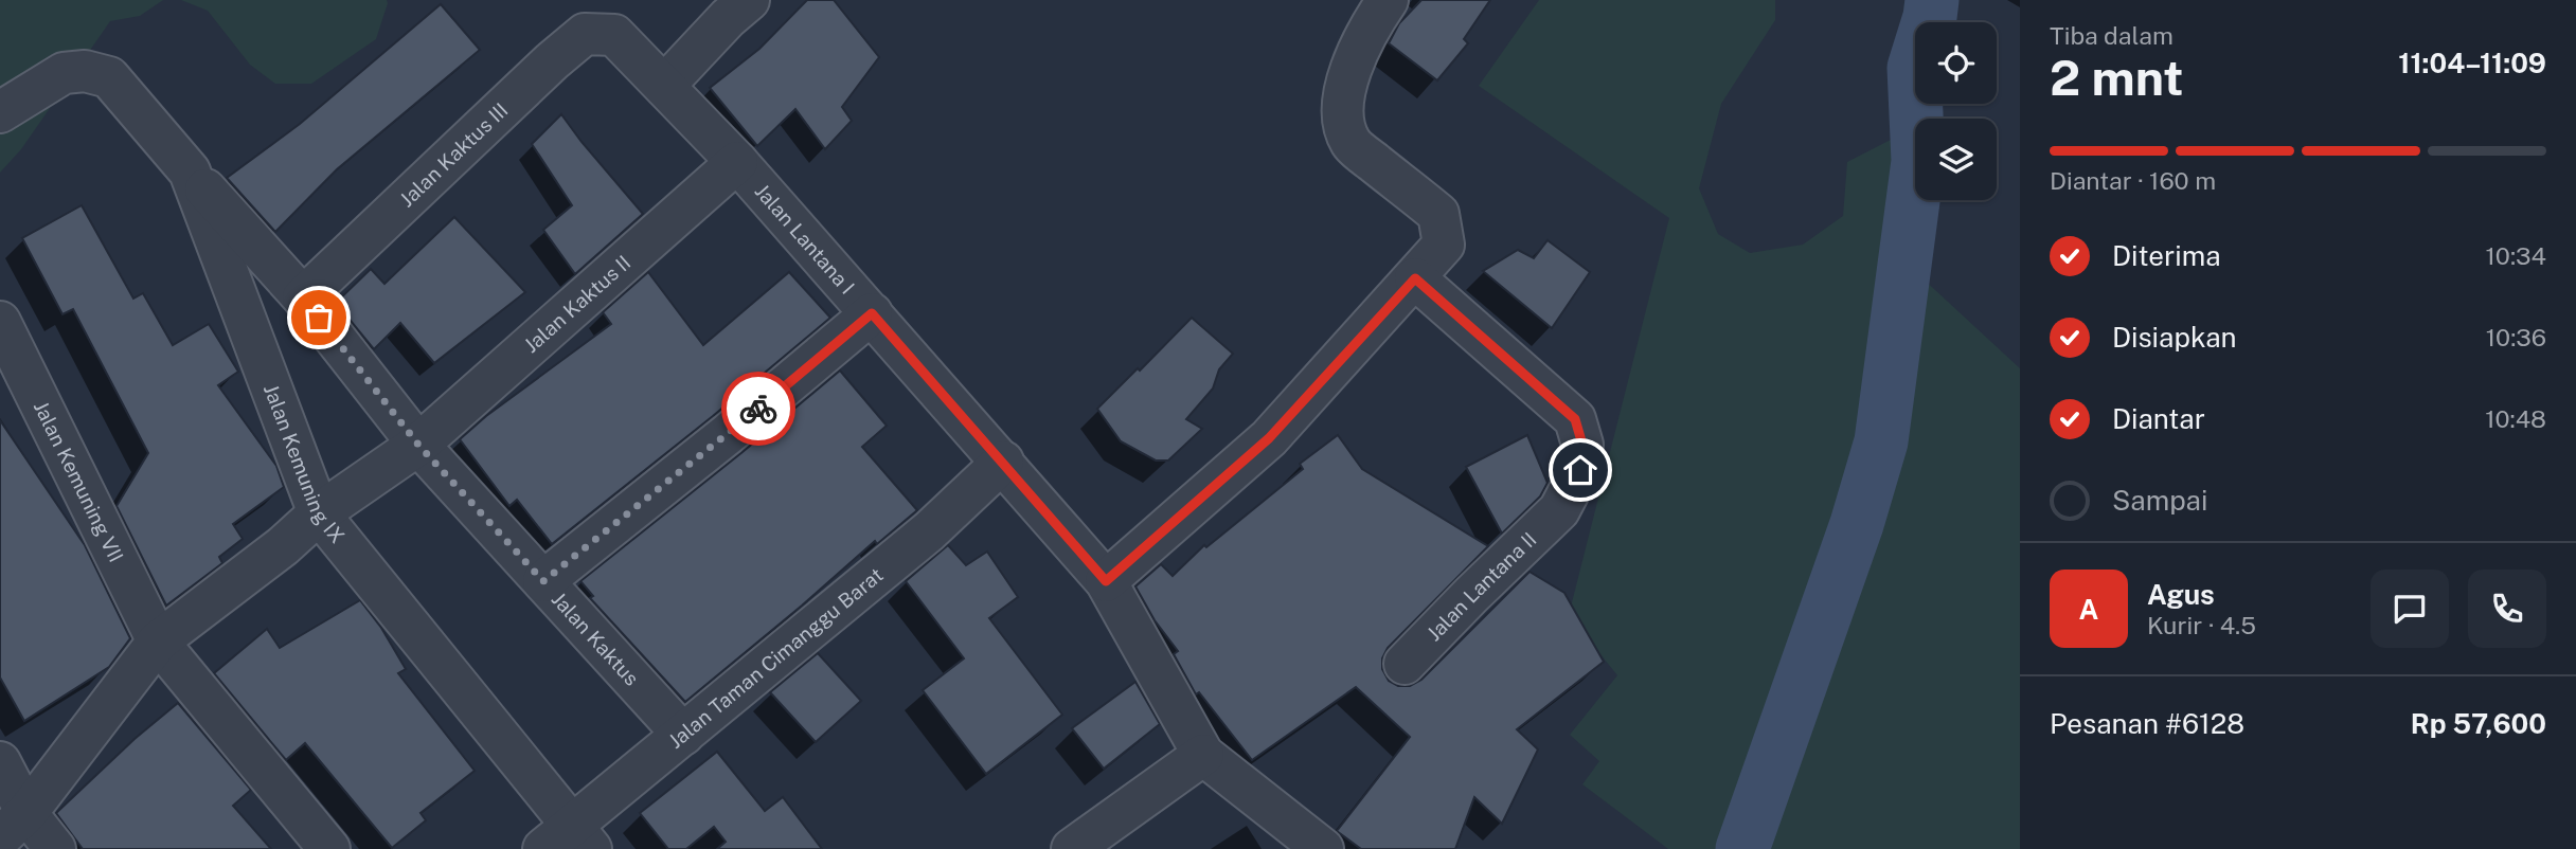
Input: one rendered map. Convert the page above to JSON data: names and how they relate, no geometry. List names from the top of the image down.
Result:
{
  "streets": {
    "street": [
      "Jalan Kaktus III",
      "Jalan Lantana I",
      "Jalan Kaktus II",
      "Jalan Kemuning IX",
      "Jalan Kemuning VII",
      "Jalan Lantana II",
      "Jalan Kaktus",
      "Jalan Taman Cimanggu Barat"
    ]
  },
  "crossings": [
    ["Jalan Kaktus III", "Jalan Lantana I"],
    ["Jalan Kaktus III", "Jalan Kaktus"],
    ["Jalan Lantana I", "Jalan Kaktus II"],
    ["Jalan Lantana I", "Jalan Taman Cimanggu Barat"],
    ["Jalan Kaktus II", "Jalan Kemuning IX"],
    ["Jalan Kaktus II", "Jalan Kemuning VII"],
    ["Jalan Kaktus II", "Jalan Kaktus"],
    ["Jalan Kemuning IX", "Jalan Kaktus"],
    ["Jalan Kemuning IX", "Jalan Taman Cimanggu Barat"],
    ["Jalan Kaktus", "Jalan Taman Cimanggu Barat"]
  ],
  "page": {
    "heading": ["2 mnt", "Tiba dalam", "11:04–11:09"],
    "panel": [
      "Agus",
      "Kurir · 4.5",
      "Pesanan #6128",
      "Rp 57,600"
    ],
    "bar": "Diantar · 160 m",
    "list": [
      ["Diterima", "10:34"],
      ["Disiapkan", "10:36"],
      ["Diantar", "10:48"],
      "Sampai"
    ],
    "round": "A"
  }
}
